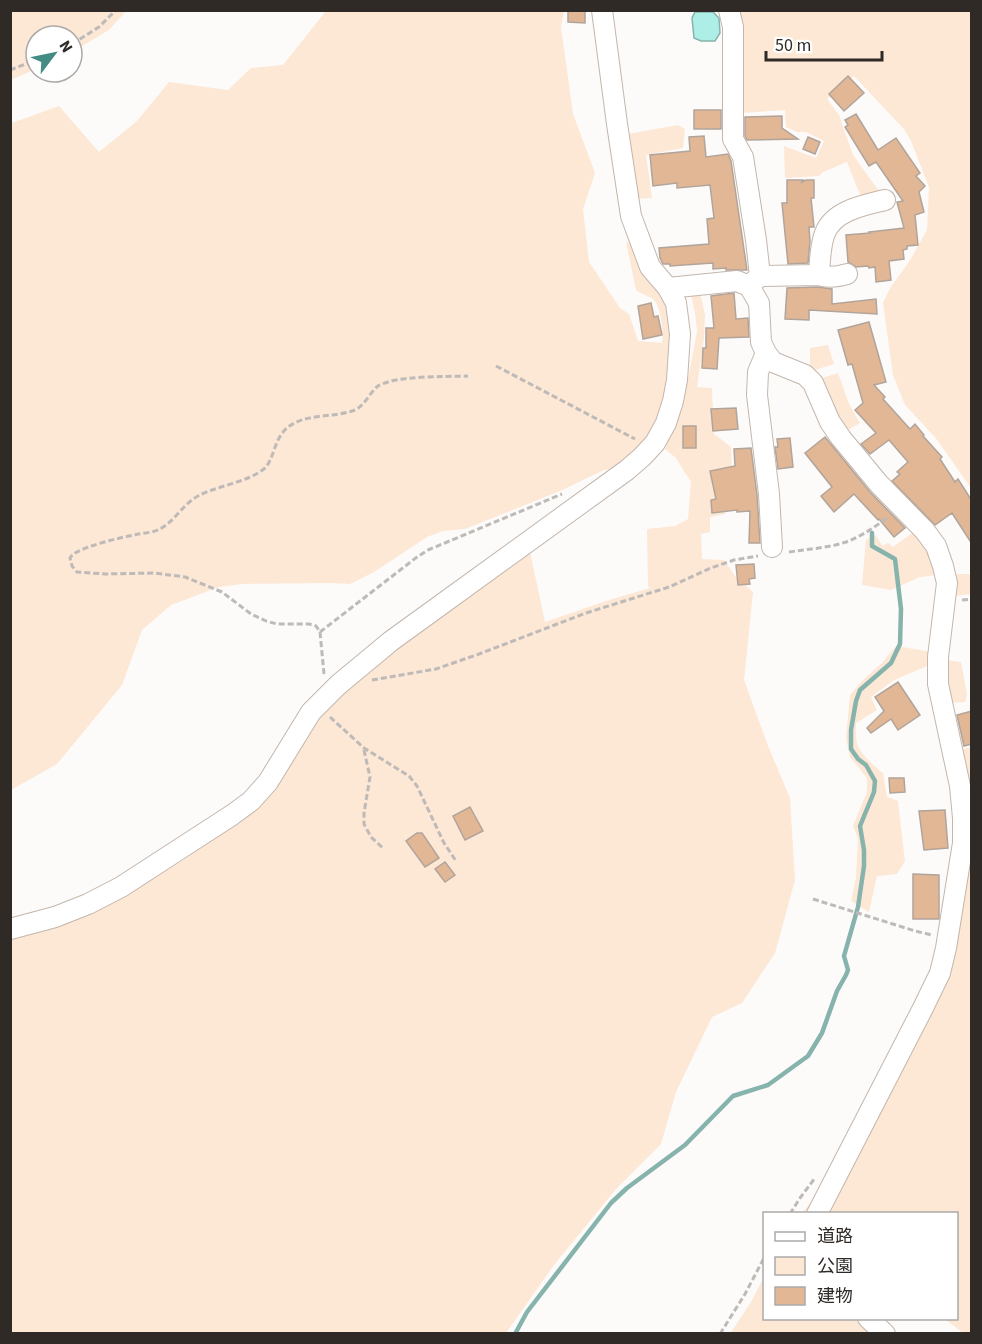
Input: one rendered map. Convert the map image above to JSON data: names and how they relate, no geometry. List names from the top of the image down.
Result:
{
  "legend": ["道路", "公園", "建物"],
  "scale_bar": "50 m",
  "north": "top right"
}
